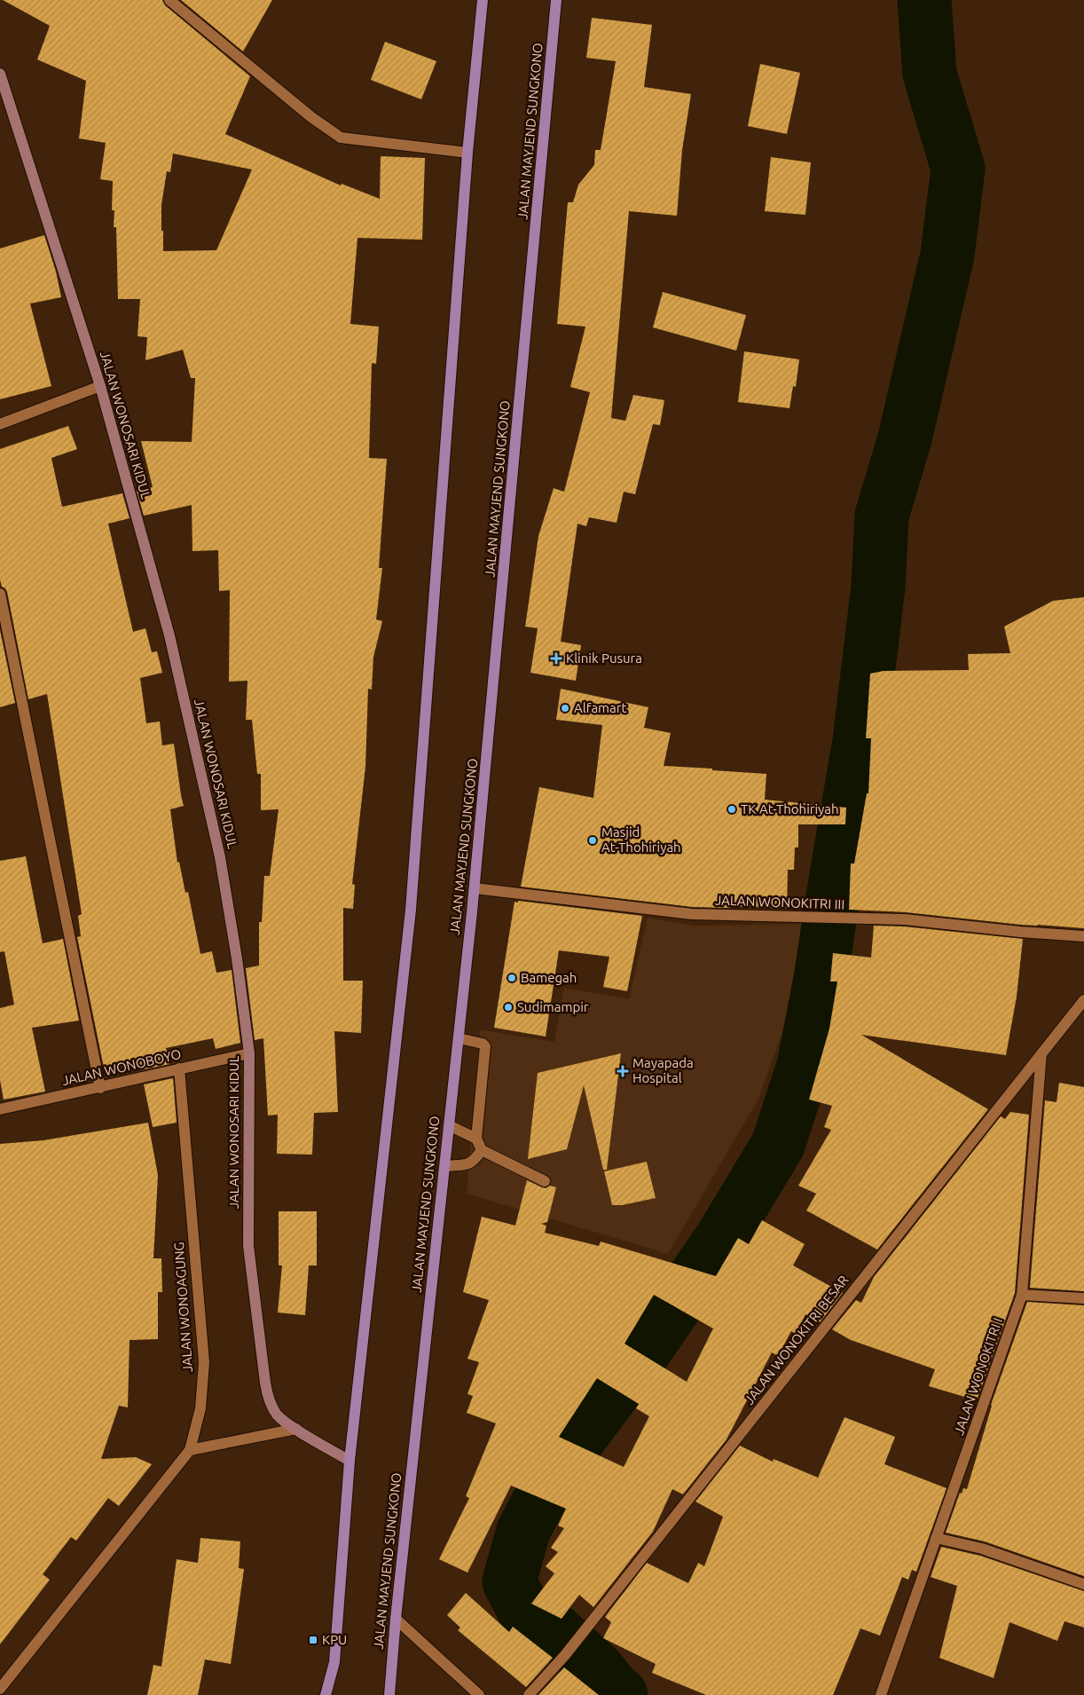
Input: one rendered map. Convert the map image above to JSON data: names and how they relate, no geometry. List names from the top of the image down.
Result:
{
  "streets": {
    "main road": ["JALAN MAYJEND SUNGKONO"],
    "street": [
      "JALAN WONOSARI KIDUL",
      "JALAN WONOKITRI III",
      "JALAN WONOBOYO",
      "JALAN WONOAGUNG",
      "JALAN WONOKITRI BESAR",
      "JALAN WONOKITRI I"
    ]
  },
  "crossings": [
    ["JALAN MAYJEND SUNGKONO", "JALAN WONOKITRI III"],
    ["JALAN WONOSARI KIDUL", "JALAN WONOBOYO"],
    ["JALAN WONOBOYO", "JALAN WONOAGUNG"],
    ["JALAN WONOKITRI BESAR", "JALAN WONOKITRI I"]
  ],
  "places": {
    "health": ["Klinik Pusura", "Mayapada Hospital"],
    "other": [
      "Alfamart",
      "TK At-Thohiriyah",
      "Masjid At-Thohiriyah",
      "Bamegah",
      "Sudimampir"
    ],
    "transit": ["KPU"]
  }
}
